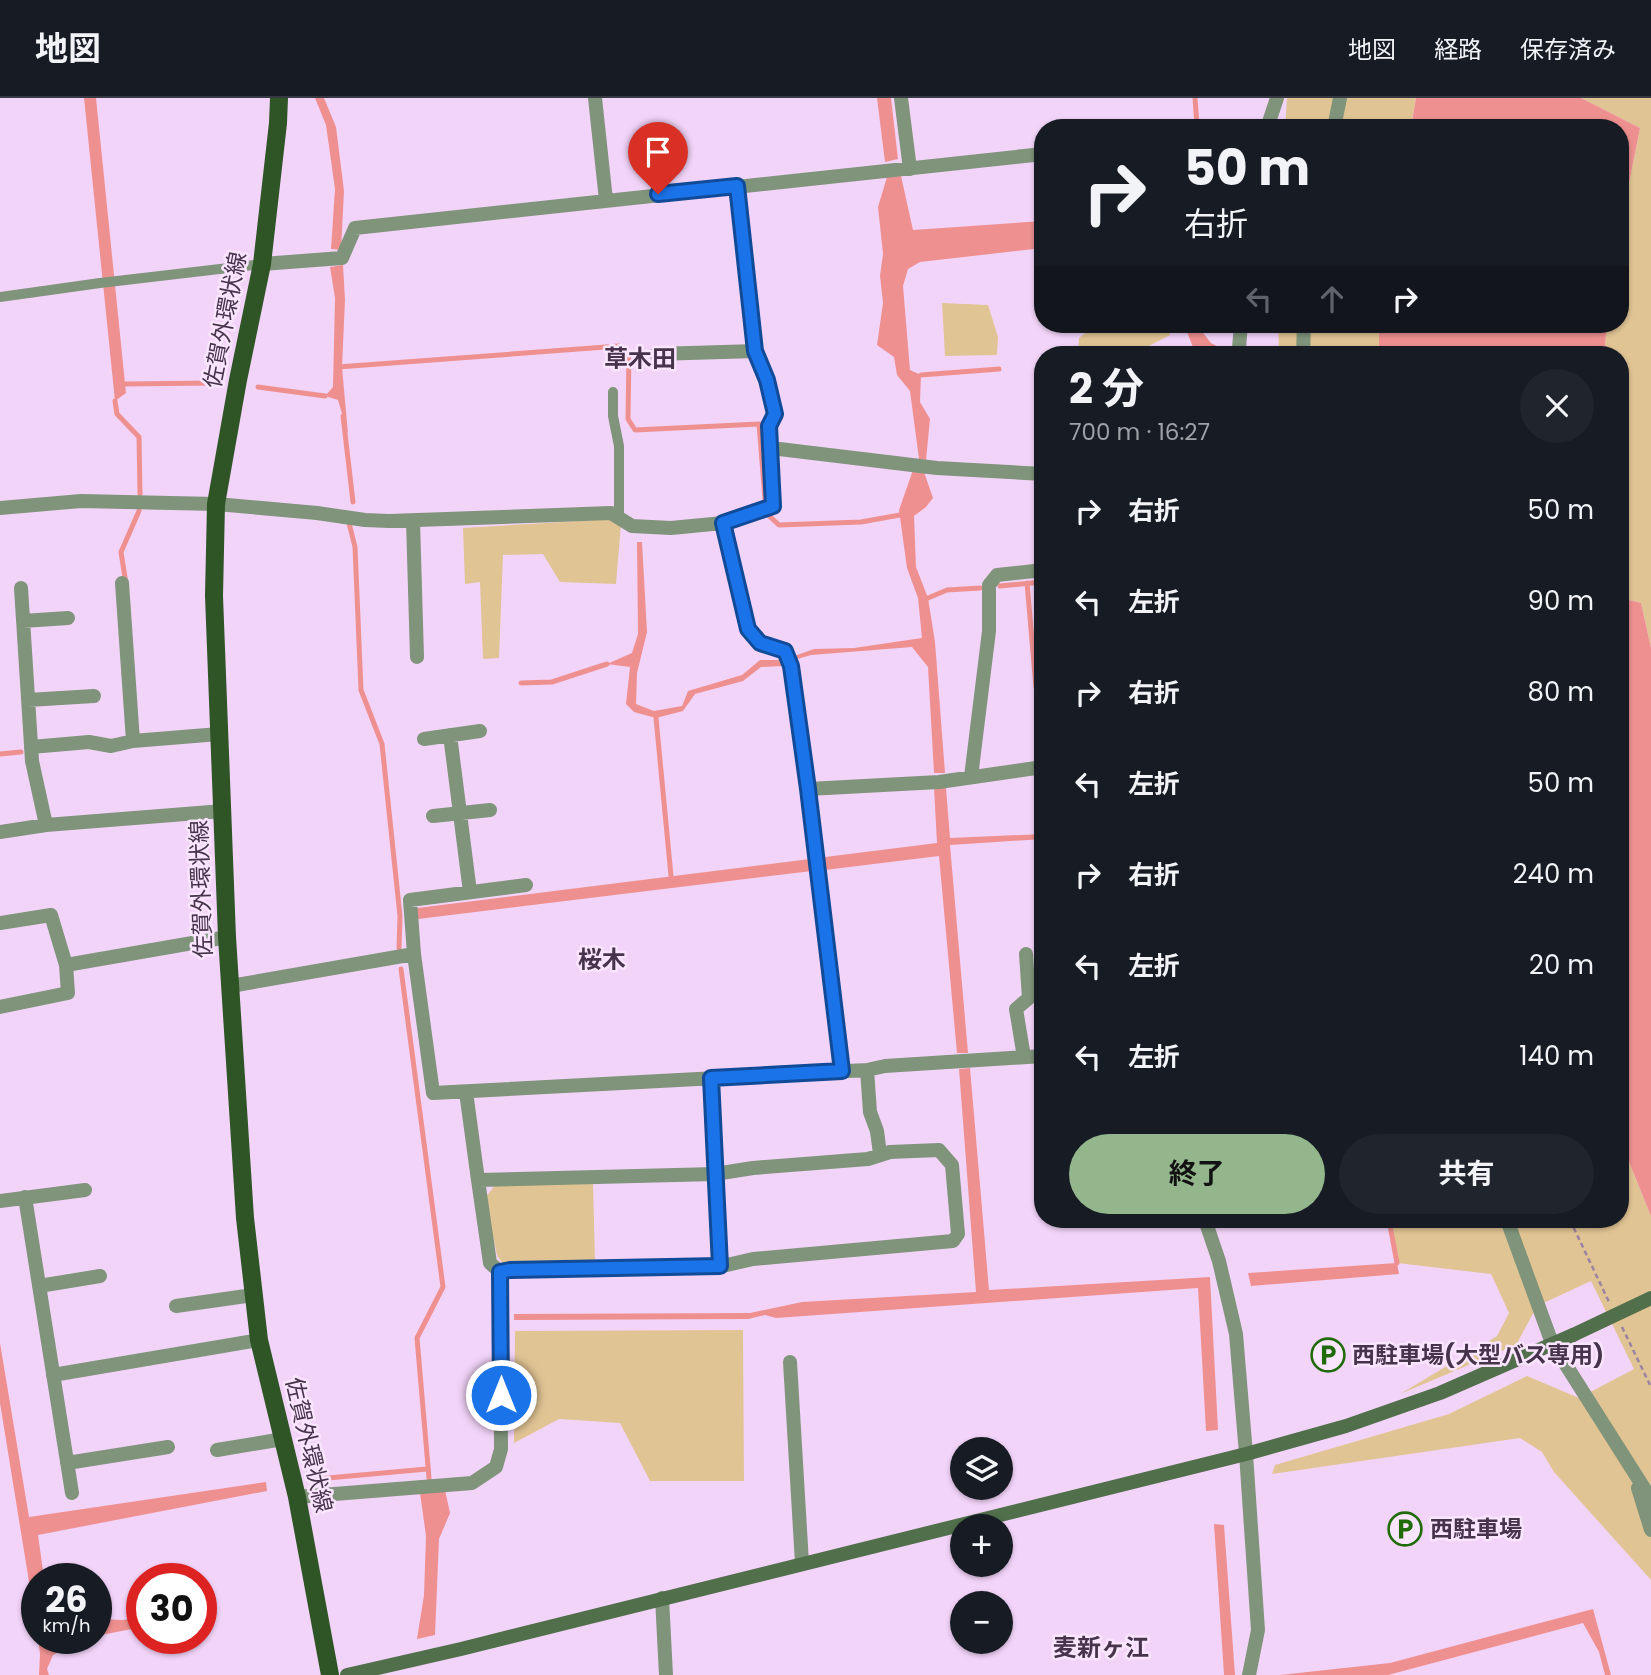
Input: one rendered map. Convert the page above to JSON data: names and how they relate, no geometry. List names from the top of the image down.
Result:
{
  "streets": {
    "main road": ["佐賀外環状線"]
  },
  "districts": ["草木田", "桜木", "麦新ヶ江"],
  "places": {
    "parking": ["西駐車場(大型バス専用)", "西駐車場"]
  },
  "page": {
    "header": "地図",
    "nav": ["地図", "経路", "保存済み"],
    "turn": ["50 m", "右折"],
    "heading": ["2 分", "700 m · 16:27"],
    "list": [
      {
        "name": "右折",
        "value": "50 m"
      },
      {
        "name": "左折",
        "value": "90 m"
      },
      {
        "name": "右折",
        "value": "80 m"
      },
      {
        "name": "左折",
        "value": "50 m"
      },
      {
        "name": "右折",
        "value": "240 m"
      },
      {
        "name": "左折",
        "value": "20 m"
      },
      {
        "name": "左折",
        "value": "140 m"
      }
    ],
    "buttons": ["終了", "共有"],
    "map_buttons": ["+", "−"],
    "speed": "26 km/h",
    "limit": "30"
  }
}
